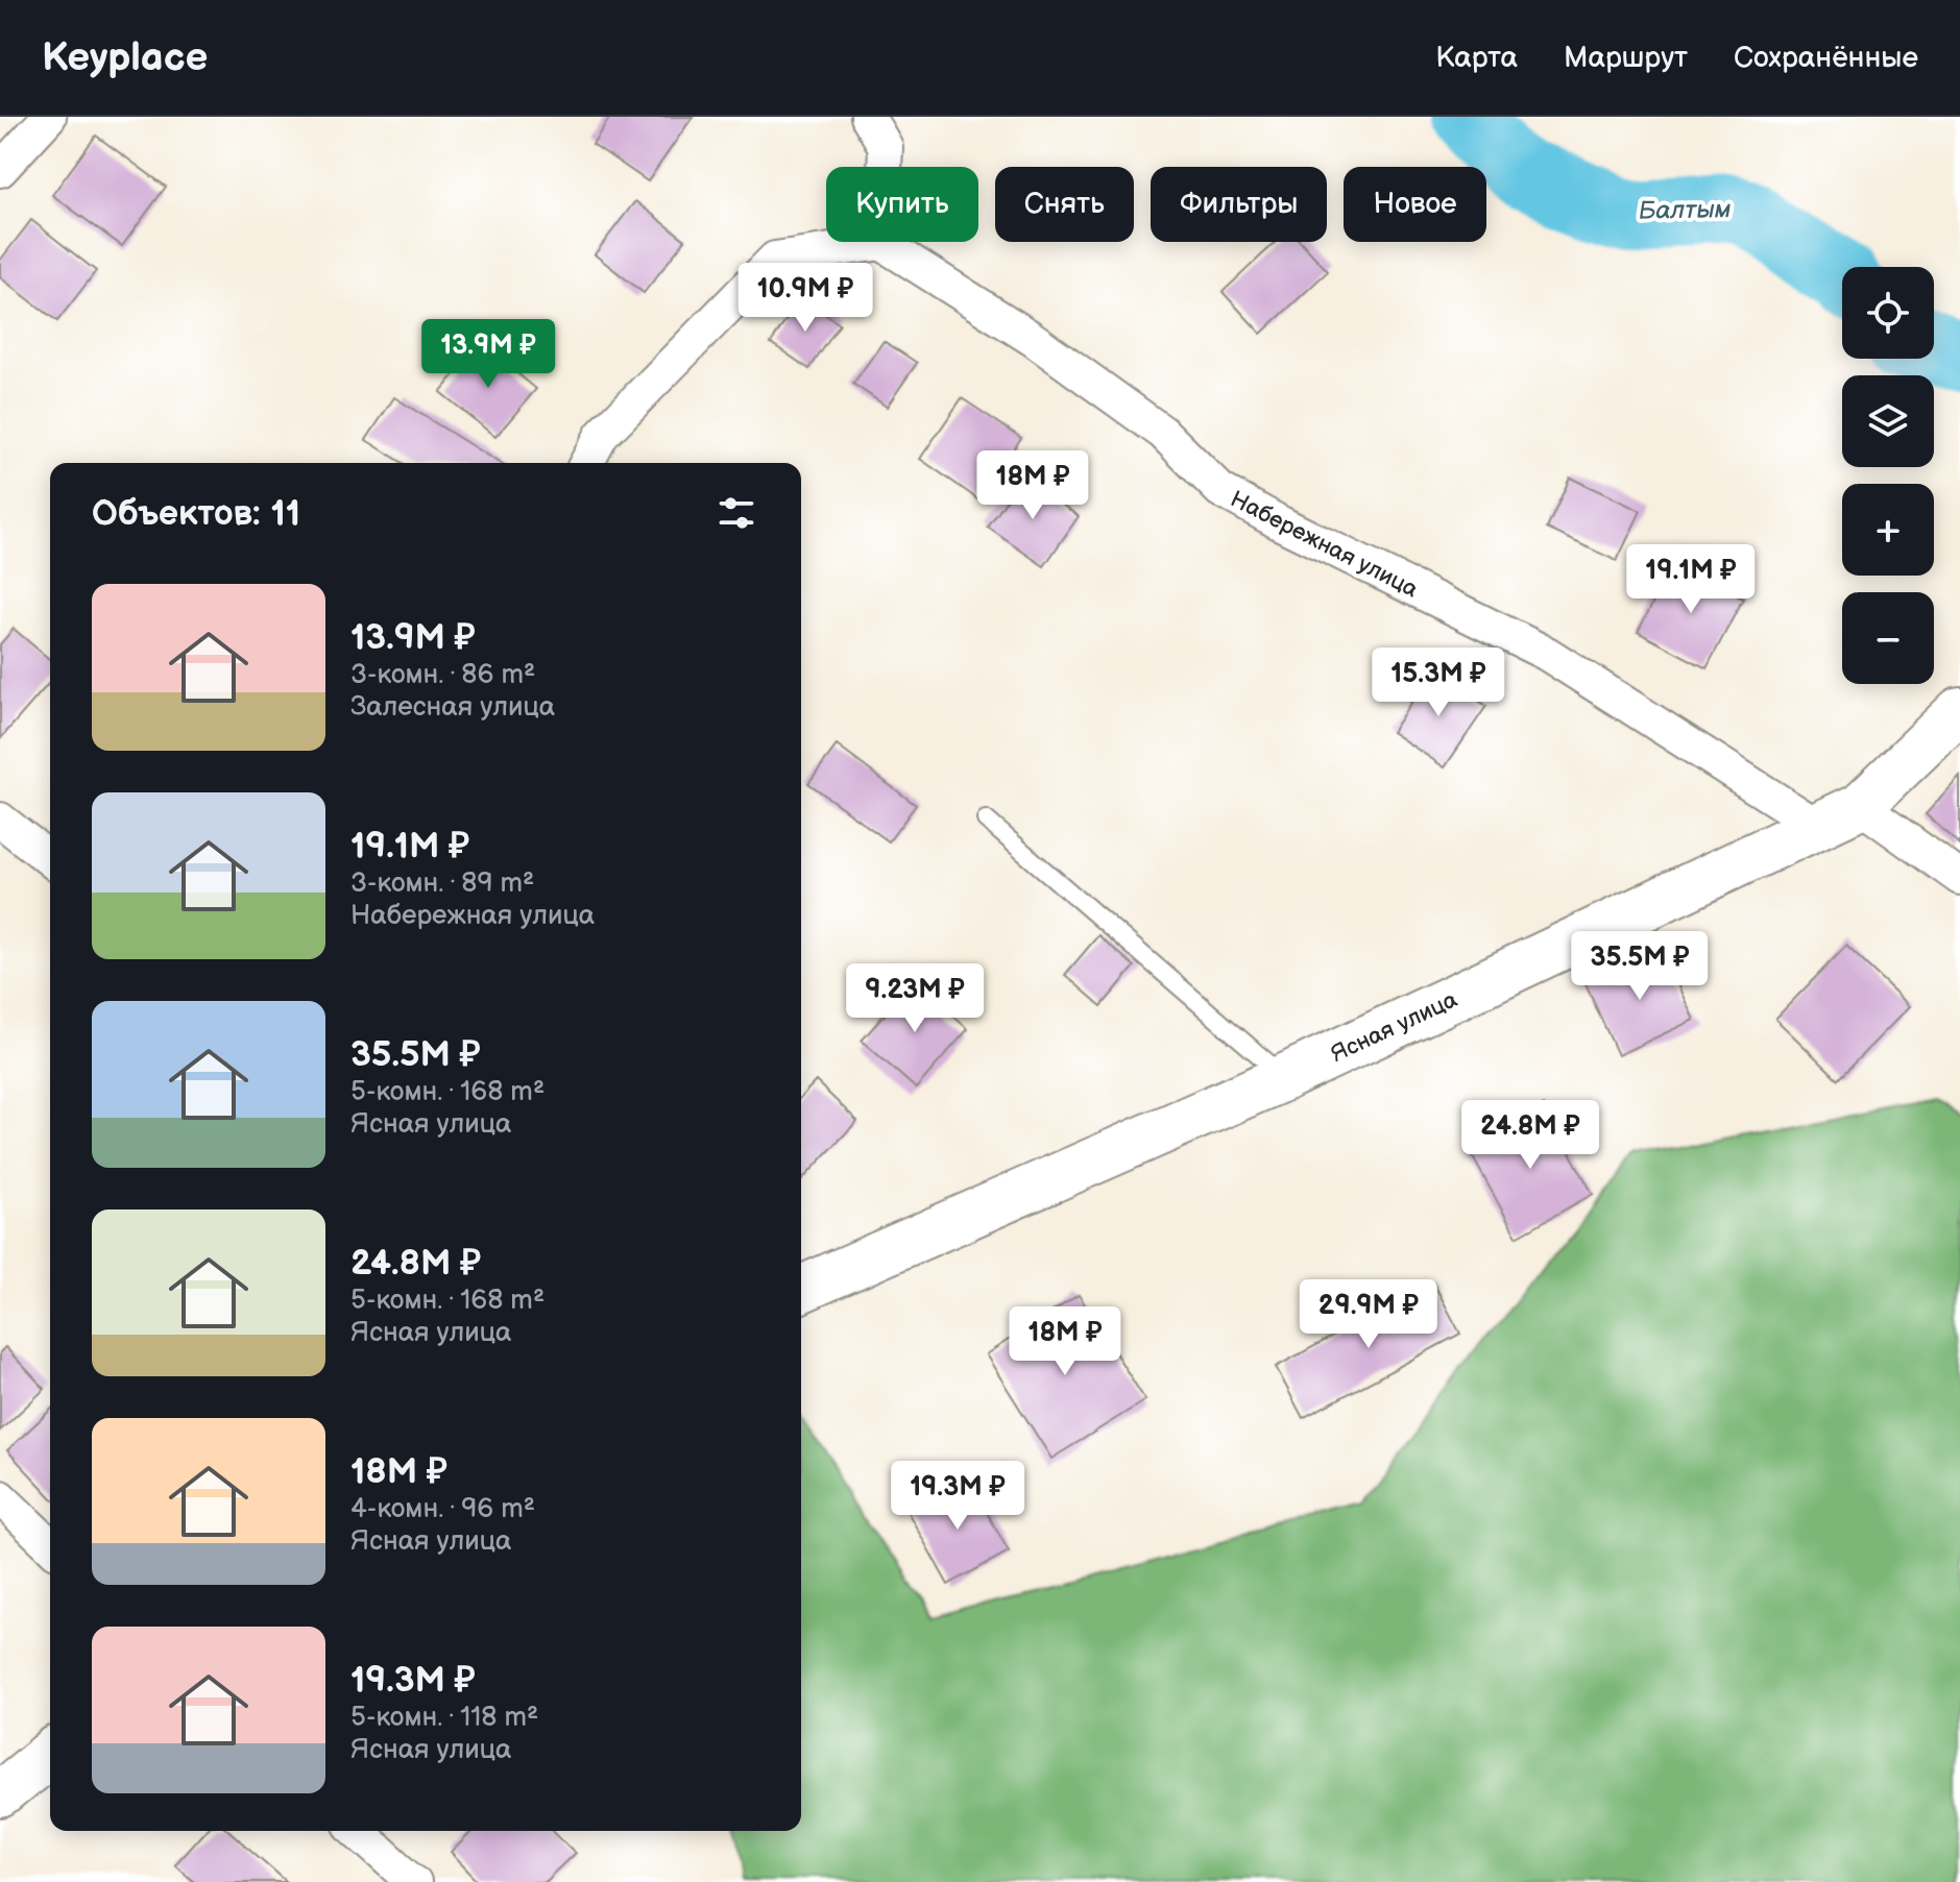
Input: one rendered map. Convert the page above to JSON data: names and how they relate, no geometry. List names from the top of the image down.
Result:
{
  "streets": {
    "main road": ["Ясная улица"],
    "street": ["Набережная улица"]
  },
  "crossings": [
    ["Набережная улица", "Ясная улица"]
  ],
  "water": ["Балтым"],
  "page": {
    "header": "Keyplace",
    "nav": ["Карта", "Маршрут", "Сохранённые"],
    "chip": [
      "Купить",
      "Снять",
      "Фильтры",
      "Новое"
    ],
    "price": [
      "10.9M ₽",
      "13.9M ₽",
      "18M ₽",
      "19.1M ₽",
      "15.3M ₽",
      "35.5M ₽",
      "9.23M ₽",
      "24.8M ₽",
      "29.9M ₽",
      "18M ₽",
      "19.3M ₽"
    ],
    "map_buttons": ["+", "−"],
    "heading": "Объектов: 11",
    "list": [
      {
        "name": "13.9M ₽",
        "note": "3-комн. · 86 m² · Залесная улица"
      },
      {
        "name": "19.1M ₽",
        "note": "3-комн. · 89 m² · Набережная улица"
      },
      {
        "name": "35.5M ₽",
        "note": "5-комн. · 168 m² · Ясная улица"
      },
      {
        "name": "24.8M ₽",
        "note": "5-комн. · 168 m² · Ясная улица"
      },
      {
        "name": "18M ₽",
        "note": "4-комн. · 96 m² · Ясная улица"
      },
      {
        "name": "19.3M ₽",
        "note": "5-комн. · 118 m² · Ясная улица"
      }
    ]
  }
}
